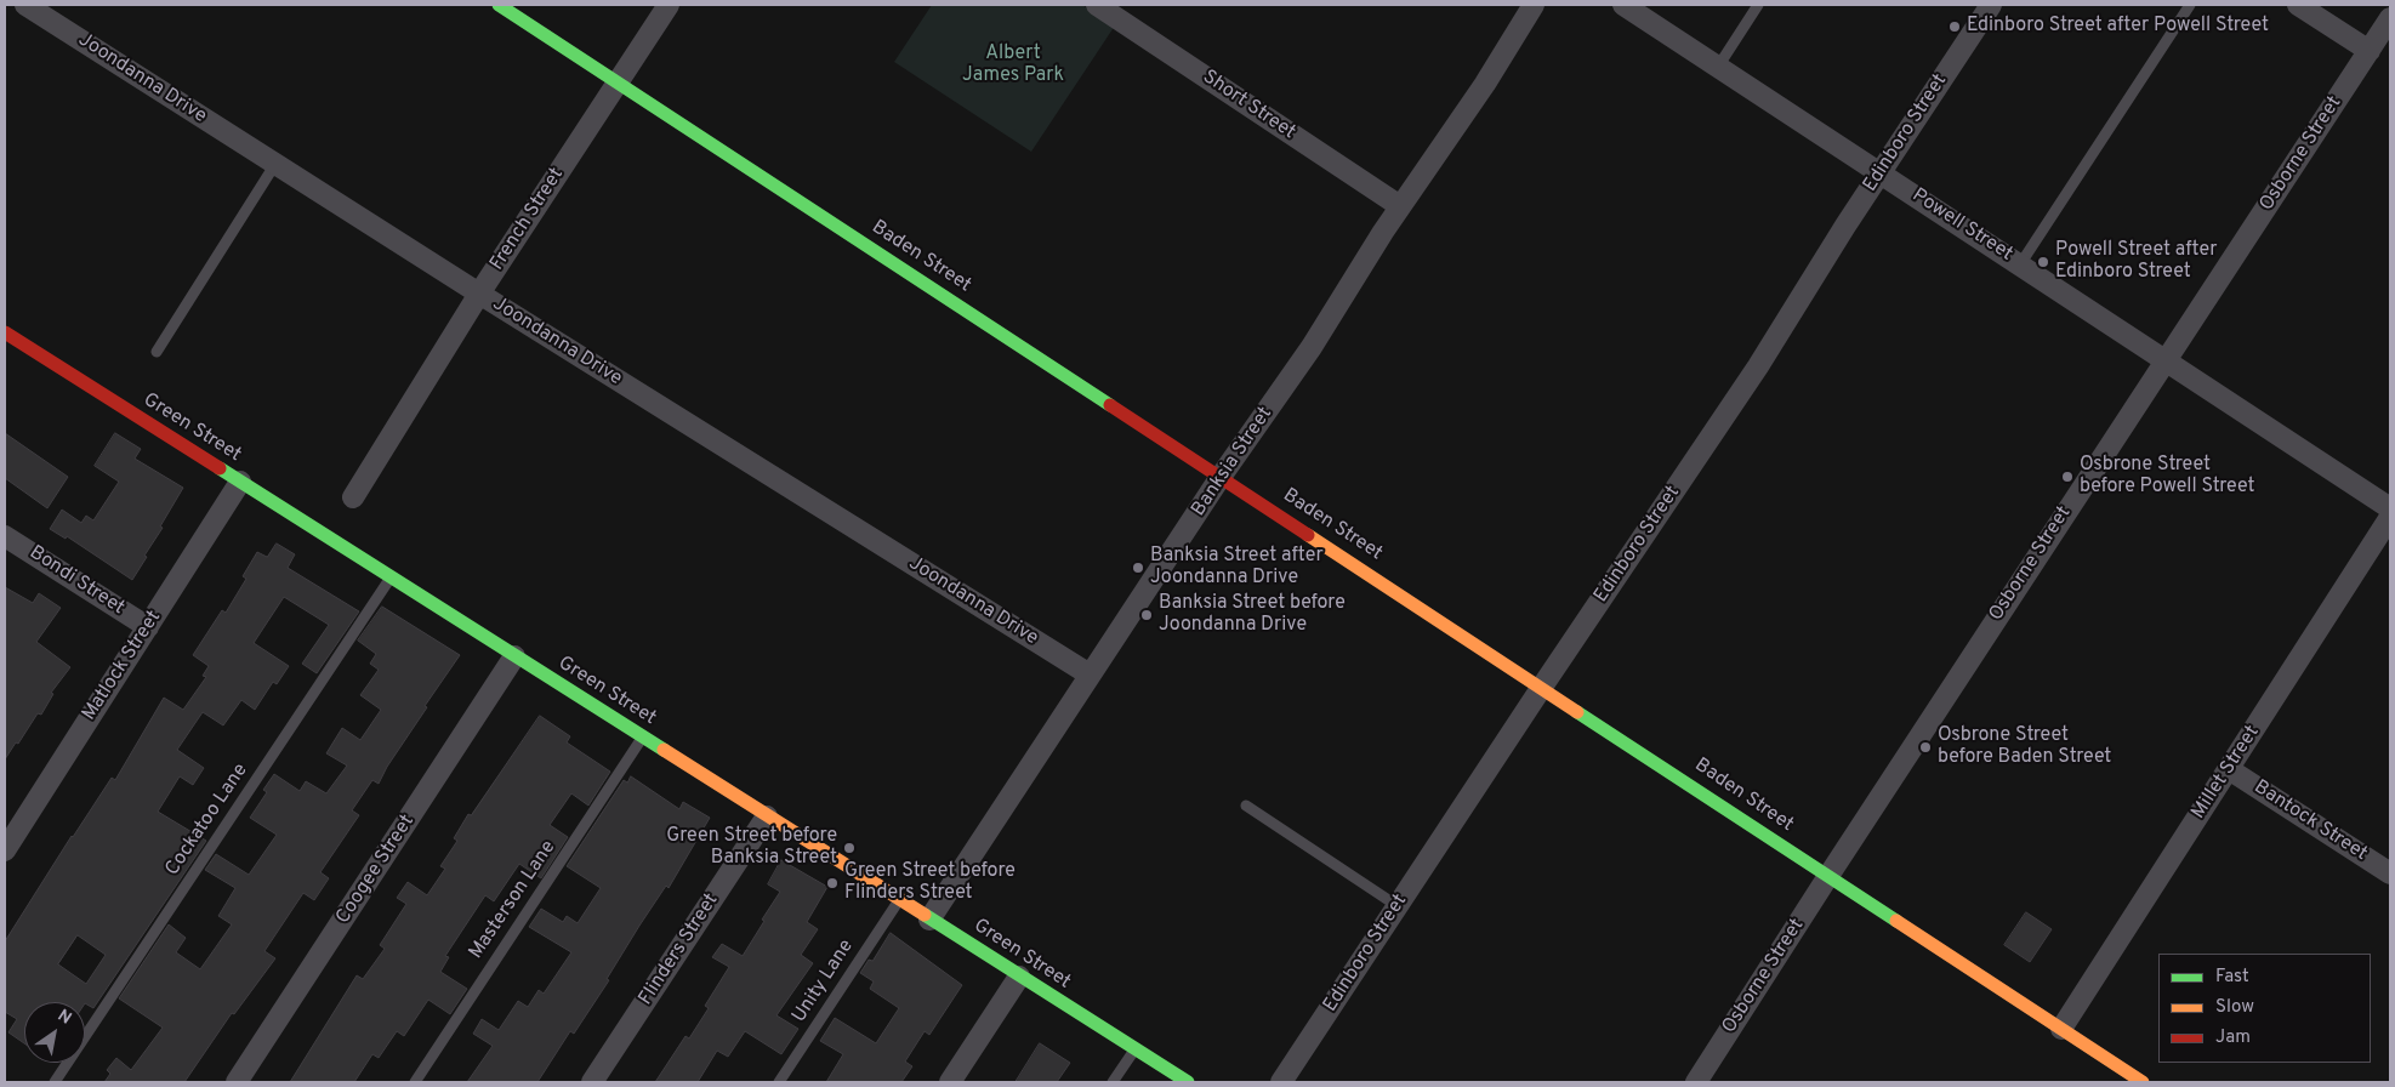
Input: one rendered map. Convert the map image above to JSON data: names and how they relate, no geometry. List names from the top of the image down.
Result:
{
  "streets": {
    "street": [
      "Joondanna Drive",
      "Short Street",
      "Edinboro Street",
      "Osborne Street",
      "French Street",
      "Powell Street",
      "Baden Street",
      "Green Street",
      "Banksia Street",
      "Bondi Street",
      "Matlock Street",
      "Millet Street",
      "Bantock Street",
      "Coogee Street",
      "Flinders Street"
    ],
    "lane": ["Cockatoo Lane", "Masterson Lane", "Unity Lane"]
  },
  "crossings": [
    ["Joondanna Drive", "French Street"],
    ["Joondanna Drive", "Banksia Street"],
    ["Short Street", "Banksia Street"],
    ["Edinboro Street", "Powell Street"],
    ["Edinboro Street", "Baden Street"],
    ["Osborne Street", "Powell Street"],
    ["Osborne Street", "Baden Street"],
    ["French Street", "Baden Street"],
    ["Baden Street", "Banksia Street"],
    ["Baden Street", "Millet Street"],
    ["Green Street", "Banksia Street"],
    ["Green Street", "Matlock Street"],
    ["Green Street", "Cockatoo Lane"],
    ["Green Street", "Coogee Street"],
    ["Green Street", "Masterson Lane"],
    ["Green Street", "Flinders Street"],
    ["Green Street", "Unity Lane"],
    ["Bondi Street", "Matlock Street"],
    ["Millet Street", "Bantock Street"]
  ],
  "parks": ["Albert James Park"],
  "places": [
    "Edinboro Street after Powell Street",
    "Powell Street after Edinboro Street",
    "Osbrone Street before Powell Street",
    "Banksia Street after Joondanna Drive",
    "Banksia Street before Joondanna Drive",
    "Osbrone Street before Baden Street",
    "Green Street before Banksia Street",
    "Green Street before Flinders Street"
  ],
  "legend": ["Fast", "Slow", "Jam"],
  "north": "top right"
}
